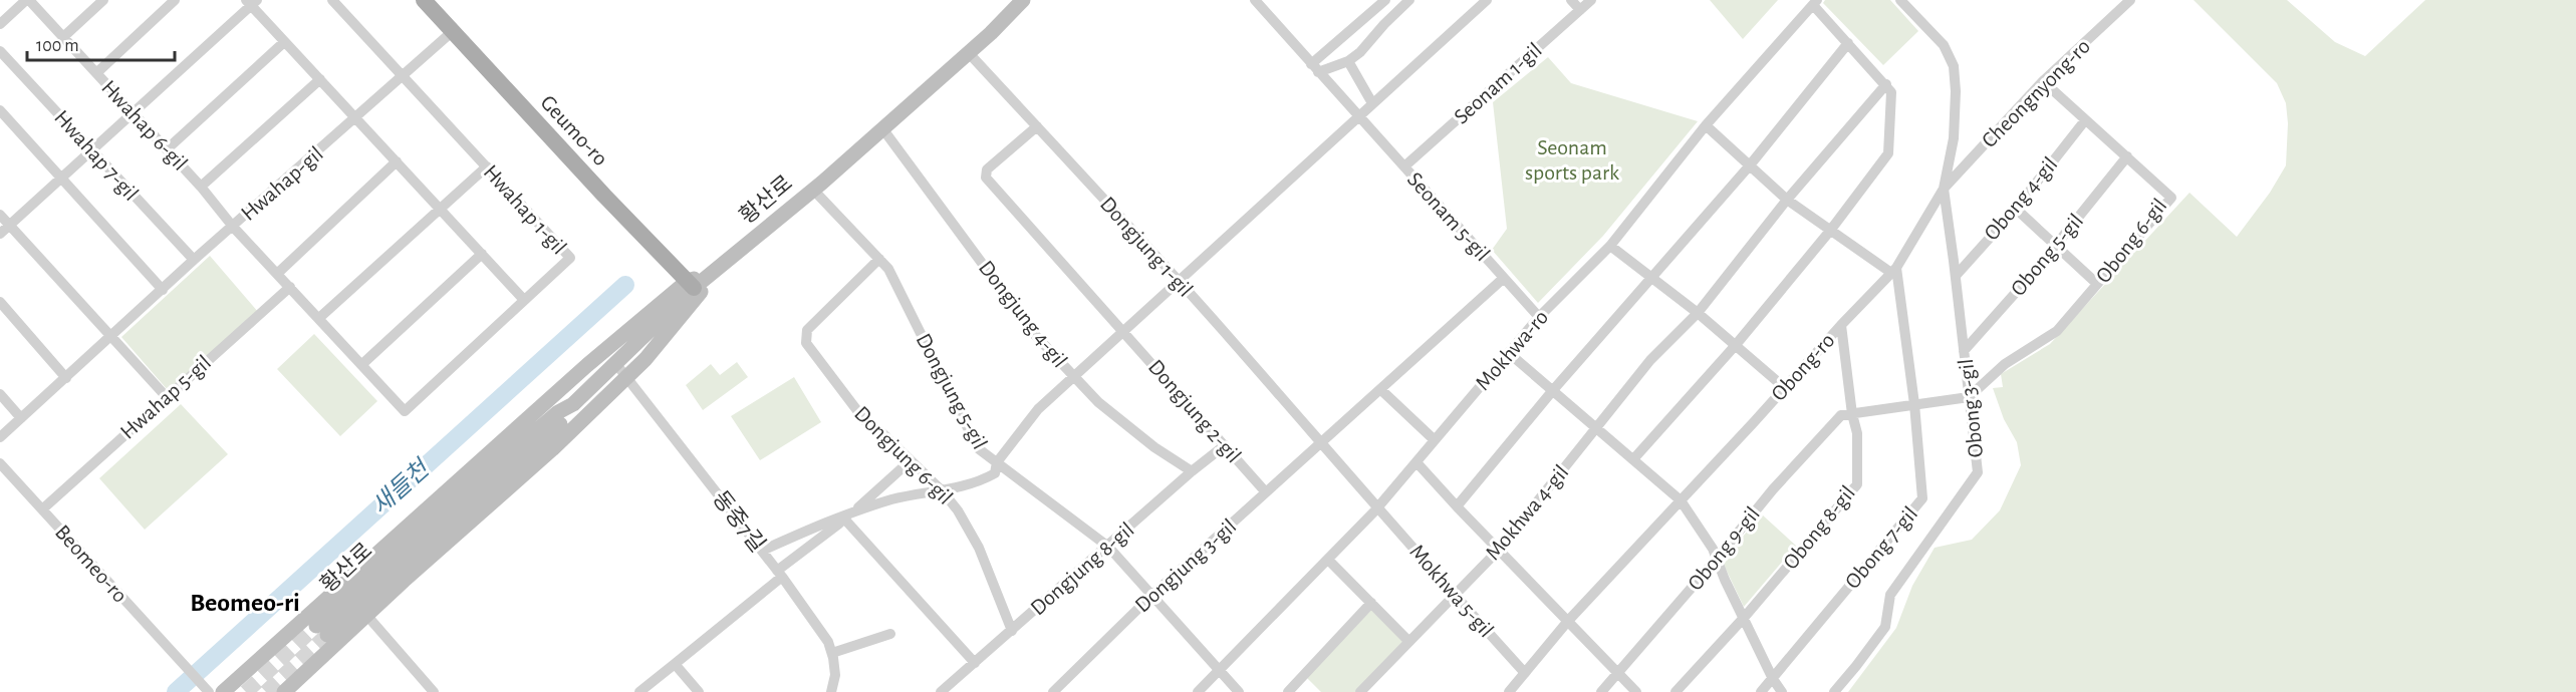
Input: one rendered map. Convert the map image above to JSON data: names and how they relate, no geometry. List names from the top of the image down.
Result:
{
  "streets": {
    "main road": ["Geumo-ro", "황산로"],
    "street": [
      "Seonam 1-gil",
      "Cheongnyong-ro",
      "Hwahap 6-gil",
      "Hwahap 7-gil",
      "Hwahap-gil",
      "Obong 4-gil",
      "Hwahap 1-gil",
      "Seonam 5-gil",
      "Obong 6-gil",
      "Dongjung 1-gil",
      "Obong 5-gil",
      "Dongjung 4-gil",
      "Mokhwa-ro",
      "Obong-ro",
      "Dongjung 5-gil",
      "Hwahap 5-gil",
      "Obong 3-gil",
      "Dongjung 2-gil",
      "Dongjung 6-gil",
      "Mokhwa 4-gil",
      "동중7길",
      "Obong 8-gil",
      "Obong 7-gil",
      "Obong 9-gil",
      "Beomeo-ro",
      "Dongjung 3-gil",
      "Dongjung 8-gil",
      "Mokhwa 5-gil"
    ]
  },
  "crossings": [
    ["Seonam 1-gil", "Seonam 5-gil"],
    ["Cheongnyong-ro", "Obong 6-gil"],
    ["Cheongnyong-ro", "Obong-ro"],
    ["Cheongnyong-ro", "Obong 3-gil"],
    ["Hwahap 6-gil", "Hwahap-gil"],
    ["Geumo-ro", "Hwahap-gil"],
    ["Geumo-ro", "황산로"],
    ["Hwahap 7-gil", "Hwahap-gil"],
    ["Hwahap-gil", "Hwahap 1-gil"],
    ["Obong 4-gil", "Obong 6-gil"],
    ["Obong 4-gil", "Obong 3-gil"],
    ["황산로", "Dongjung 1-gil"],
    ["황산로", "Dongjung 4-gil"],
    ["황산로", "Dongjung 5-gil"],
    ["황산로", "동중7길"],
    ["Seonam 5-gil", "Mokhwa-ro"],
    ["Obong 6-gil", "Obong 5-gil"],
    ["Obong 6-gil", "Obong 3-gil"],
    ["Dongjung 1-gil", "Mokhwa-ro"],
    ["Dongjung 1-gil", "Dongjung 2-gil"],
    ["Dongjung 1-gil", "Dongjung 3-gil"],
    ["Dongjung 1-gil", "Mokhwa 5-gil"],
    ["Obong 5-gil", "Obong 3-gil"],
    ["Dongjung 4-gil", "Dongjung 8-gil"],
    ["Mokhwa-ro", "Dongjung 5-gil"],
    ["Mokhwa-ro", "Mokhwa 5-gil"],
    ["Obong-ro", "Obong 3-gil"],
    ["Obong-ro", "Obong 8-gil"],
    ["Obong-ro", "Obong 7-gil"],
    ["Obong-ro", "Mokhwa 5-gil"],
    ["Dongjung 5-gil", "Dongjung 6-gil"],
    ["Dongjung 5-gil", "Dongjung 3-gil"],
    ["Dongjung 5-gil", "Dongjung 8-gil"],
    ["Hwahap 5-gil", "Beomeo-ro"],
    ["Dongjung 2-gil", "Dongjung 3-gil"],
    ["Dongjung 2-gil", "Dongjung 8-gil"],
    ["Dongjung 6-gil", "Dongjung 8-gil"],
    ["Mokhwa 4-gil", "Mokhwa 5-gil"],
    ["Obong 8-gil", "Obong 9-gil"]
  ],
  "districts": ["Beomeo-ri"],
  "water": ["새들천"],
  "parks": ["Seonam sports park"],
  "scale_bar": "100 m"
}
